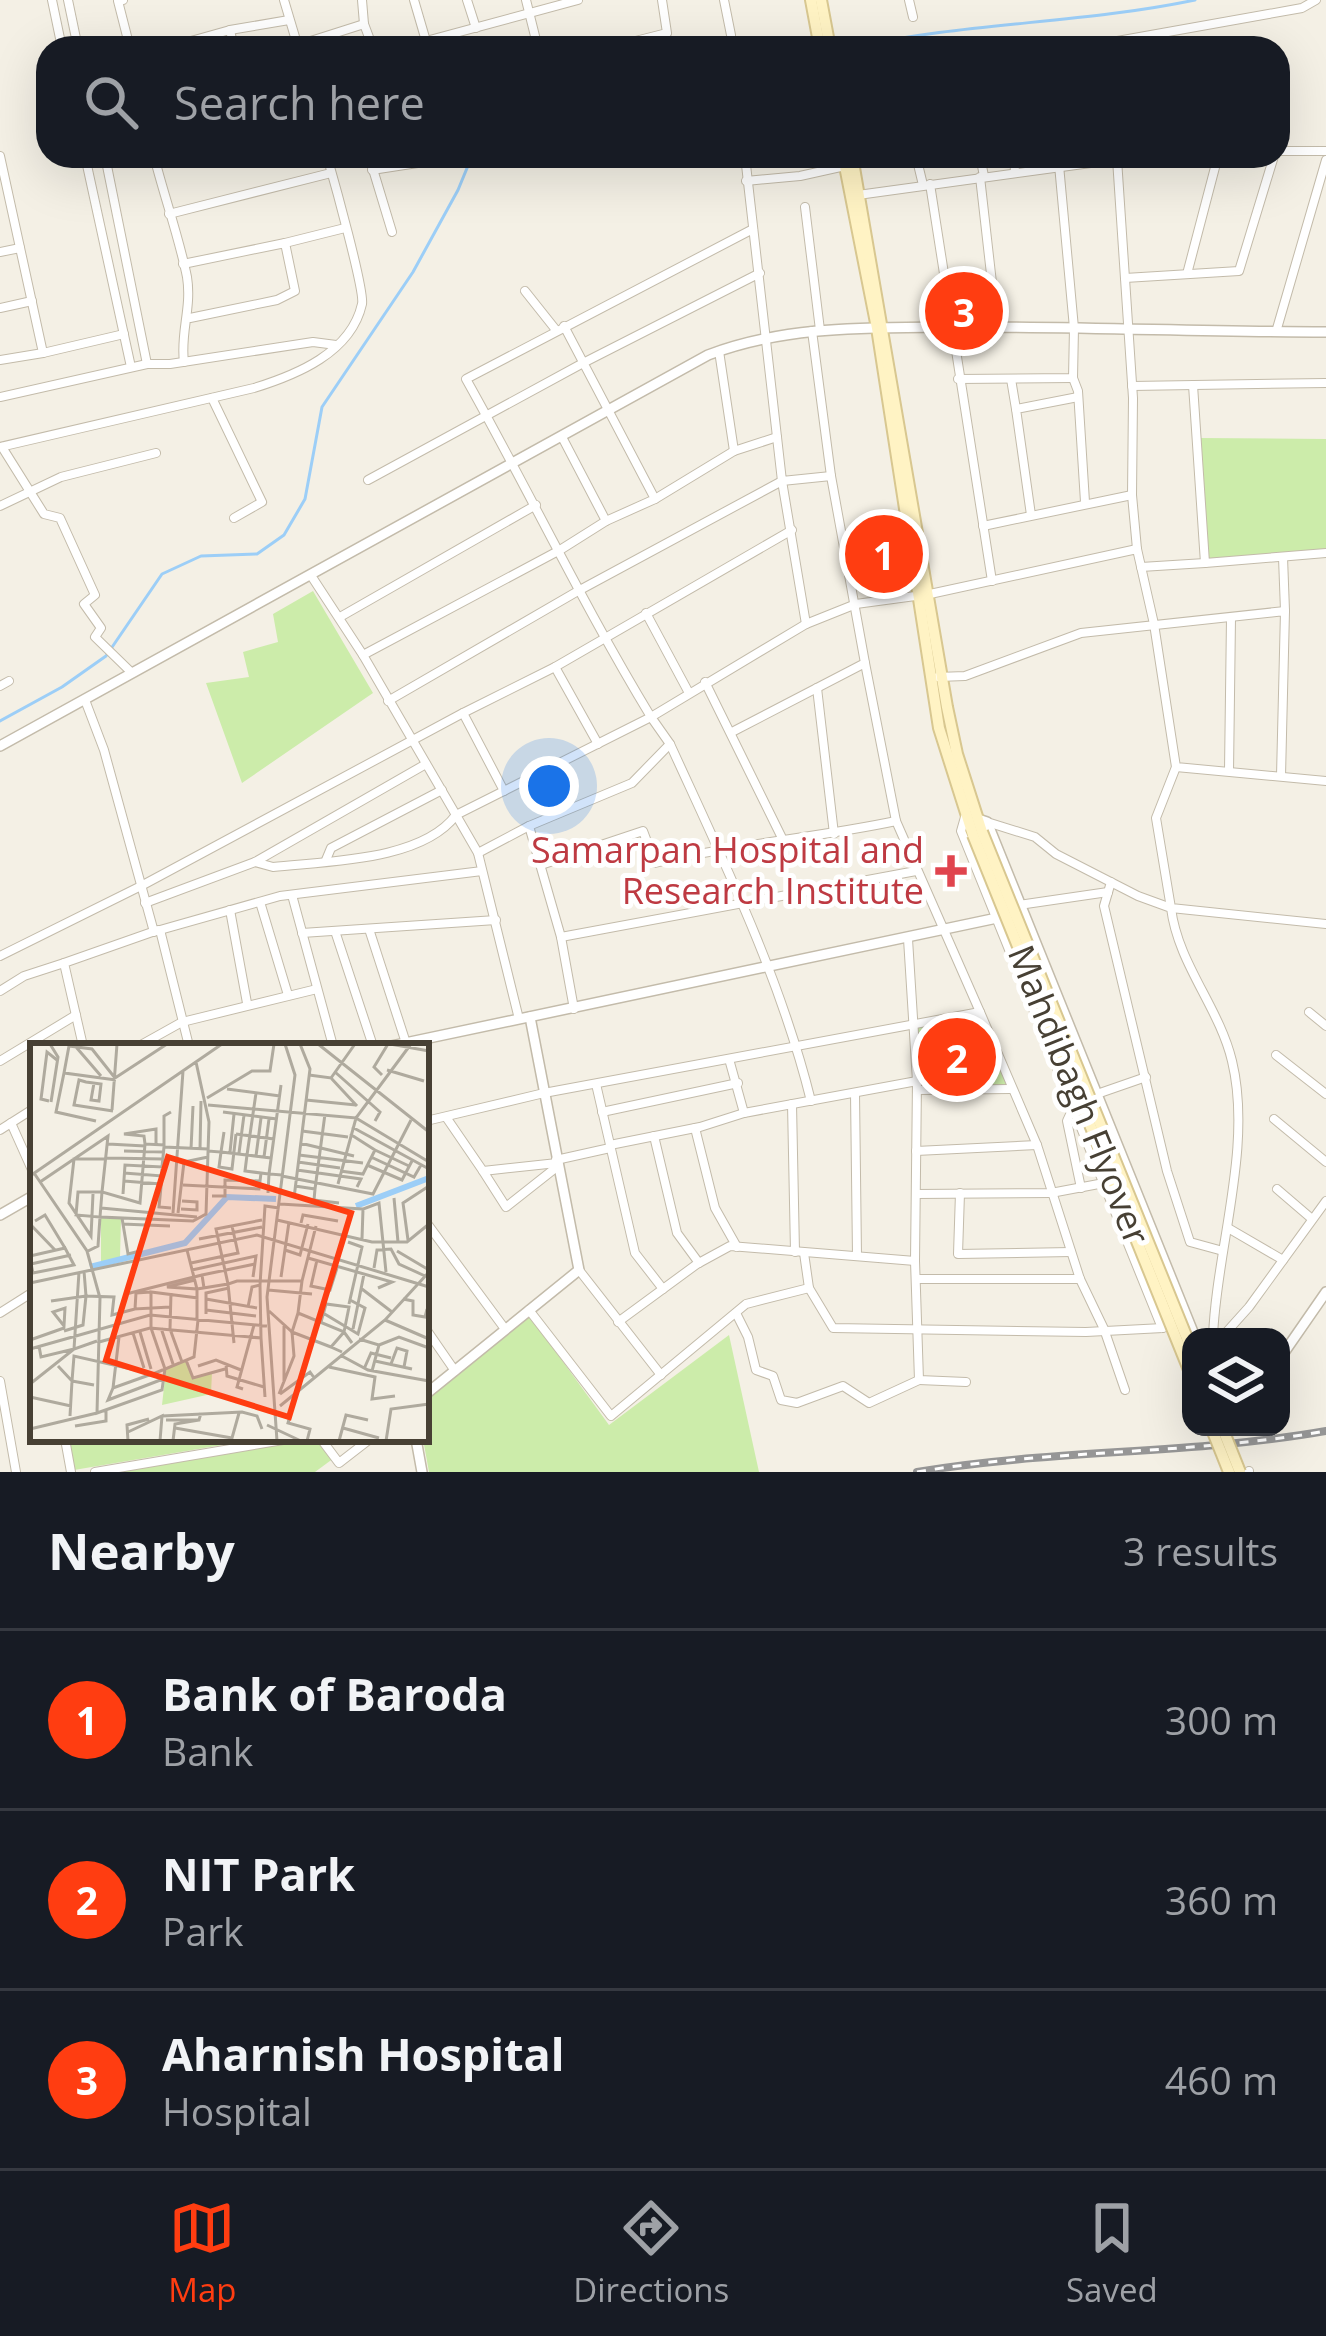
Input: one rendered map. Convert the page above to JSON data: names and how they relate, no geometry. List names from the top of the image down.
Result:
{
  "streets": {
    "main road": ["Mahdibagh Flyover"]
  },
  "places": {
    "health": ["Samarpan Hospital and Research Institute"]
  },
  "page": {
    "search": "Search here",
    "pins": ["3", "1", "2"],
    "heading": ["Nearby", "3 results"],
    "list": [
      {
        "mark": "1",
        "name": "Bank of Baroda",
        "note": "Bank",
        "value": "300 m"
      },
      {
        "mark": "2",
        "name": "NIT Park",
        "note": "Park",
        "value": "360 m"
      },
      {
        "mark": "3",
        "name": "Aharnish Hospital",
        "note": "Hospital",
        "value": "460 m"
      }
    ],
    "nav": ["Map", "Directions", "Saved"]
  }
}
